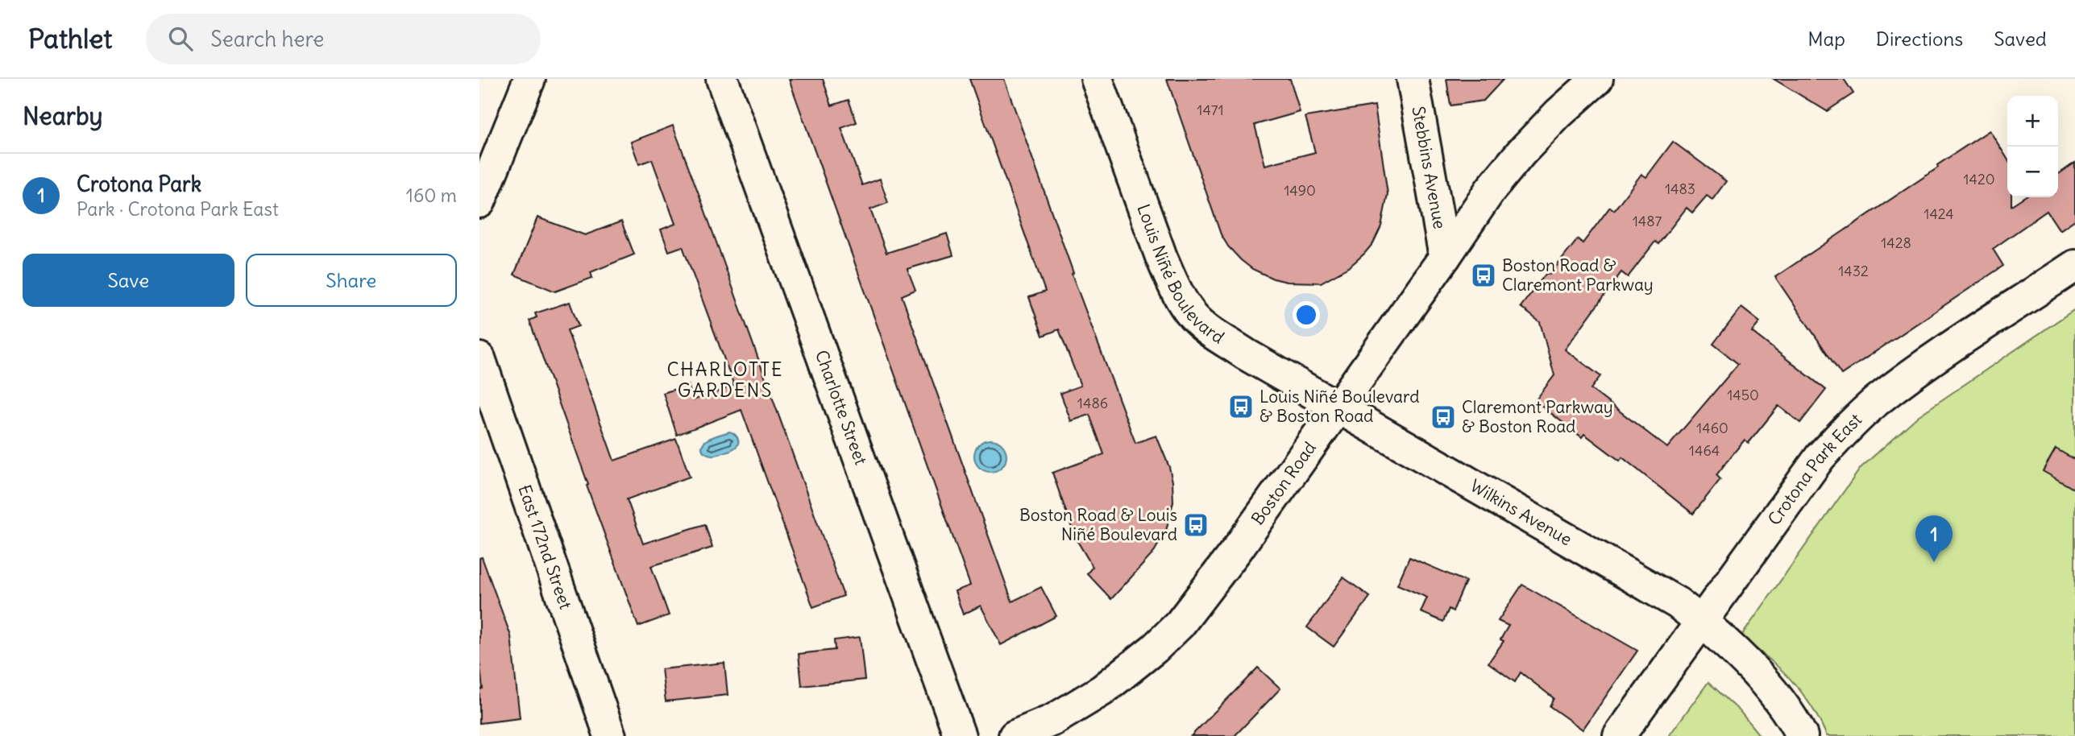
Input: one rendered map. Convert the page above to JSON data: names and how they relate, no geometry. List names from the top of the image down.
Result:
{
  "streets": {
    "street": [
      "Stebbins Avenue",
      "Louis Niñé Boulevard",
      "Charlotte Street",
      "Crotona Park East",
      "Boston Road",
      "Wilkins Avenue",
      "East 172nd Street"
    ]
  },
  "crossings": [
    ["Stebbins Avenue", "Boston Road"],
    ["Louis Niñé Boulevard", "Boston Road"],
    ["Louis Niñé Boulevard", "Wilkins Avenue"],
    ["Crotona Park East", "Wilkins Avenue"],
    ["Boston Road", "Wilkins Avenue"]
  ],
  "districts": ["CHARLOTTE GARDENS"],
  "places": {
    "bus stop": [
      "Boston Road & Claremont Parkway",
      "Louis Niñé Boulevard & Boston Road",
      "Claremont Parkway & Boston Road",
      "Boston Road & Louis Niñé Boulevard"
    ]
  },
  "house_numbers": [
    "1471",
    "1420",
    "1483",
    "1490",
    "1424",
    "1487",
    "1428",
    "1432",
    "1450",
    "1486",
    "1460",
    "1464"
  ],
  "page": {
    "header": "Pathlet",
    "search": "Search here",
    "nav": ["Map", "Directions", "Saved"],
    "heading": "Nearby",
    "map_buttons": ["+", "−"],
    "list": [
      {
        "mark": "1",
        "name": "Crotona Park",
        "note": "Park · Crotona Park East",
        "value": "160 m"
      }
    ],
    "buttons": ["Save", "Share"],
    "pins": "1"
  }
}
